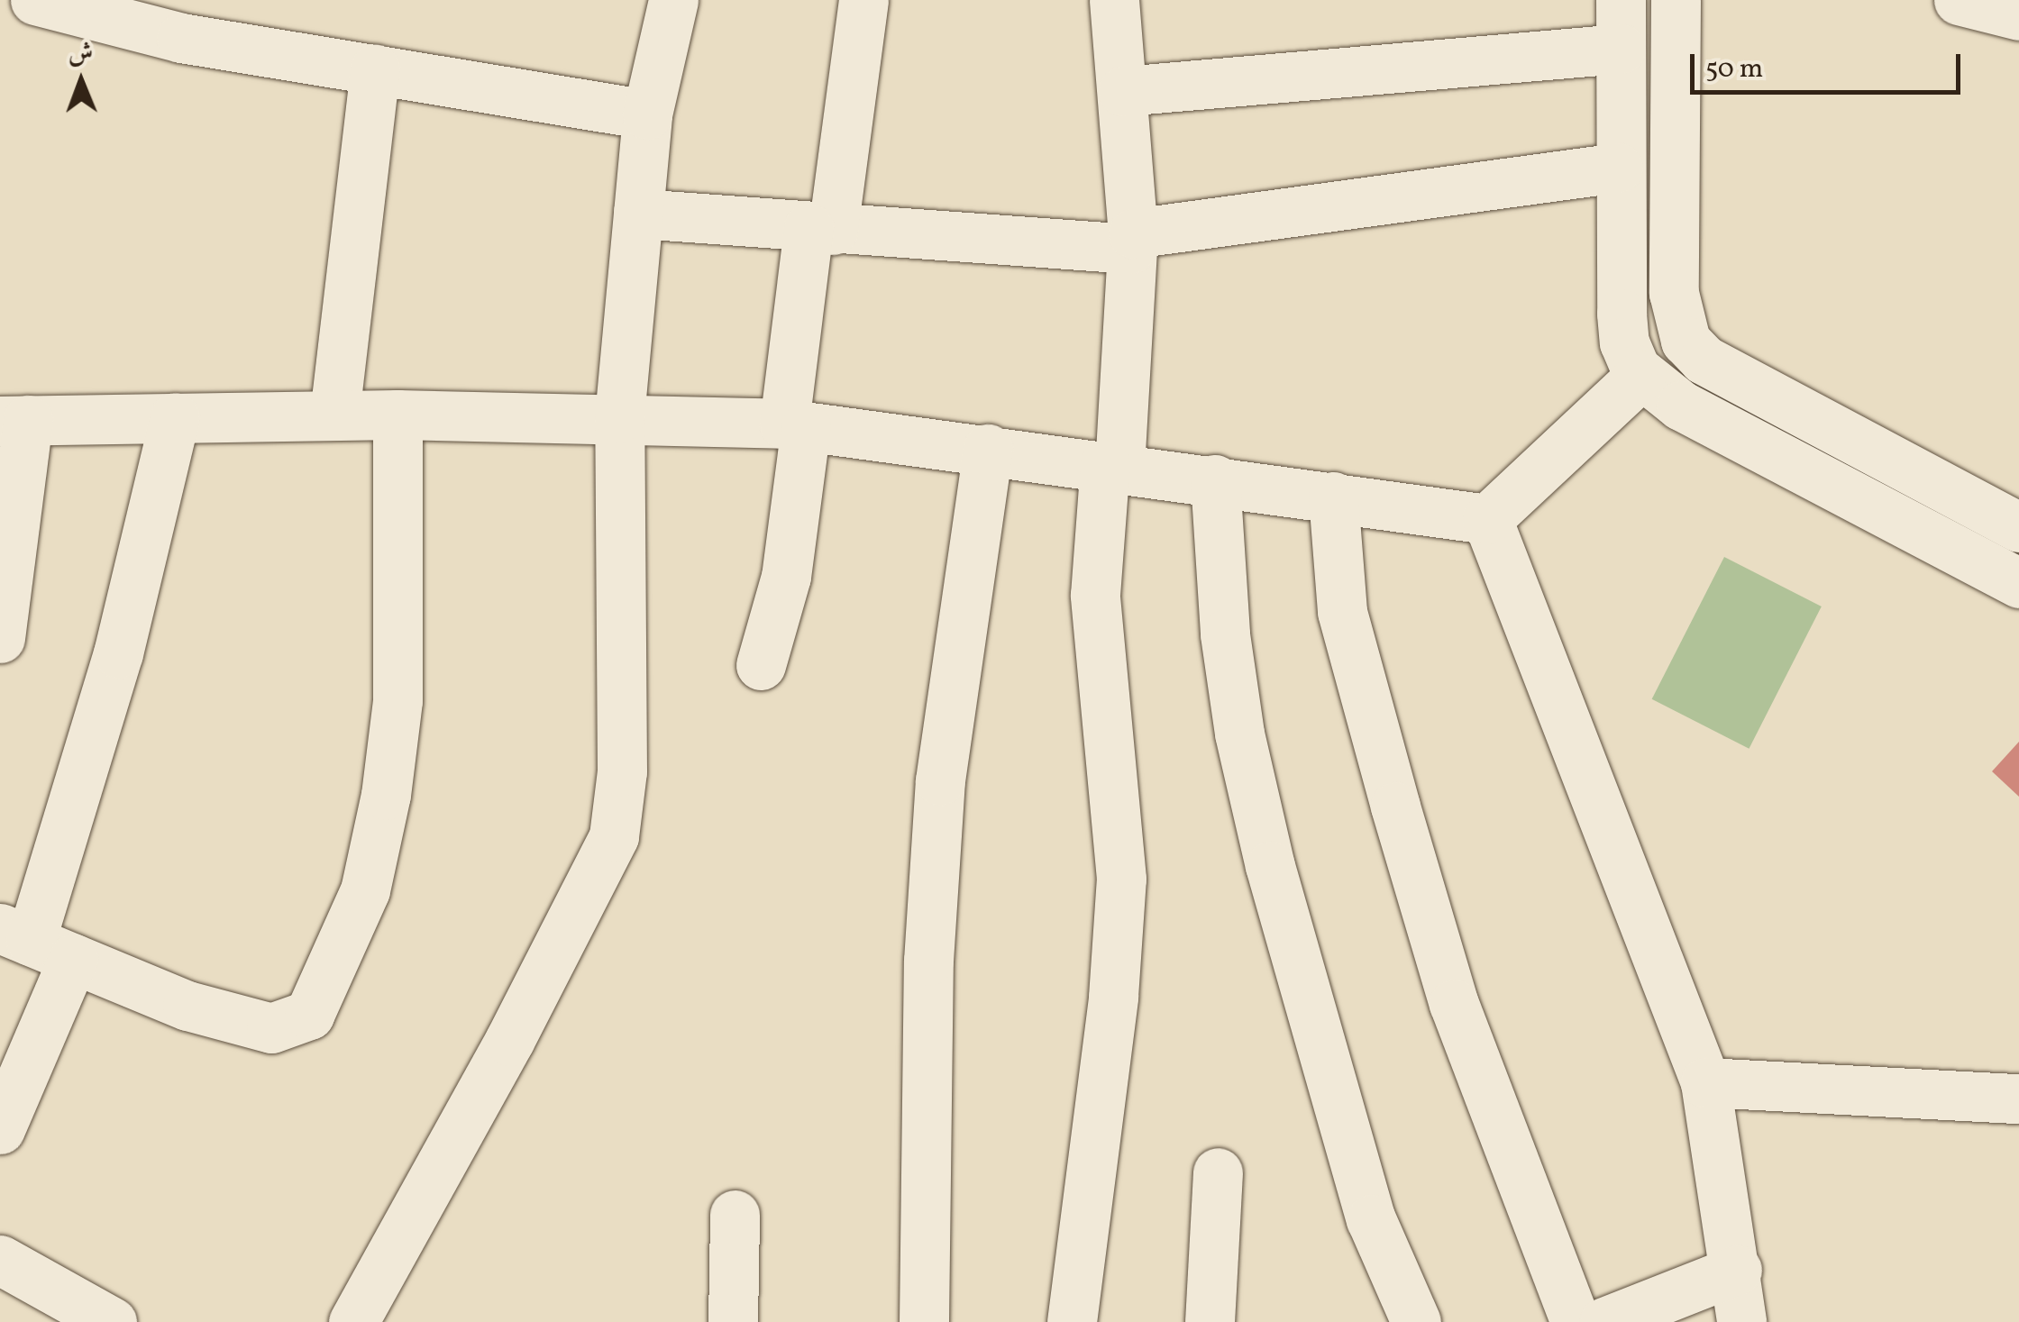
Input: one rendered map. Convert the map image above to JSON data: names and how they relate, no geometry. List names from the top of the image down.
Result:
{
  "scale_bar": "50 m",
  "north": "top"
}
